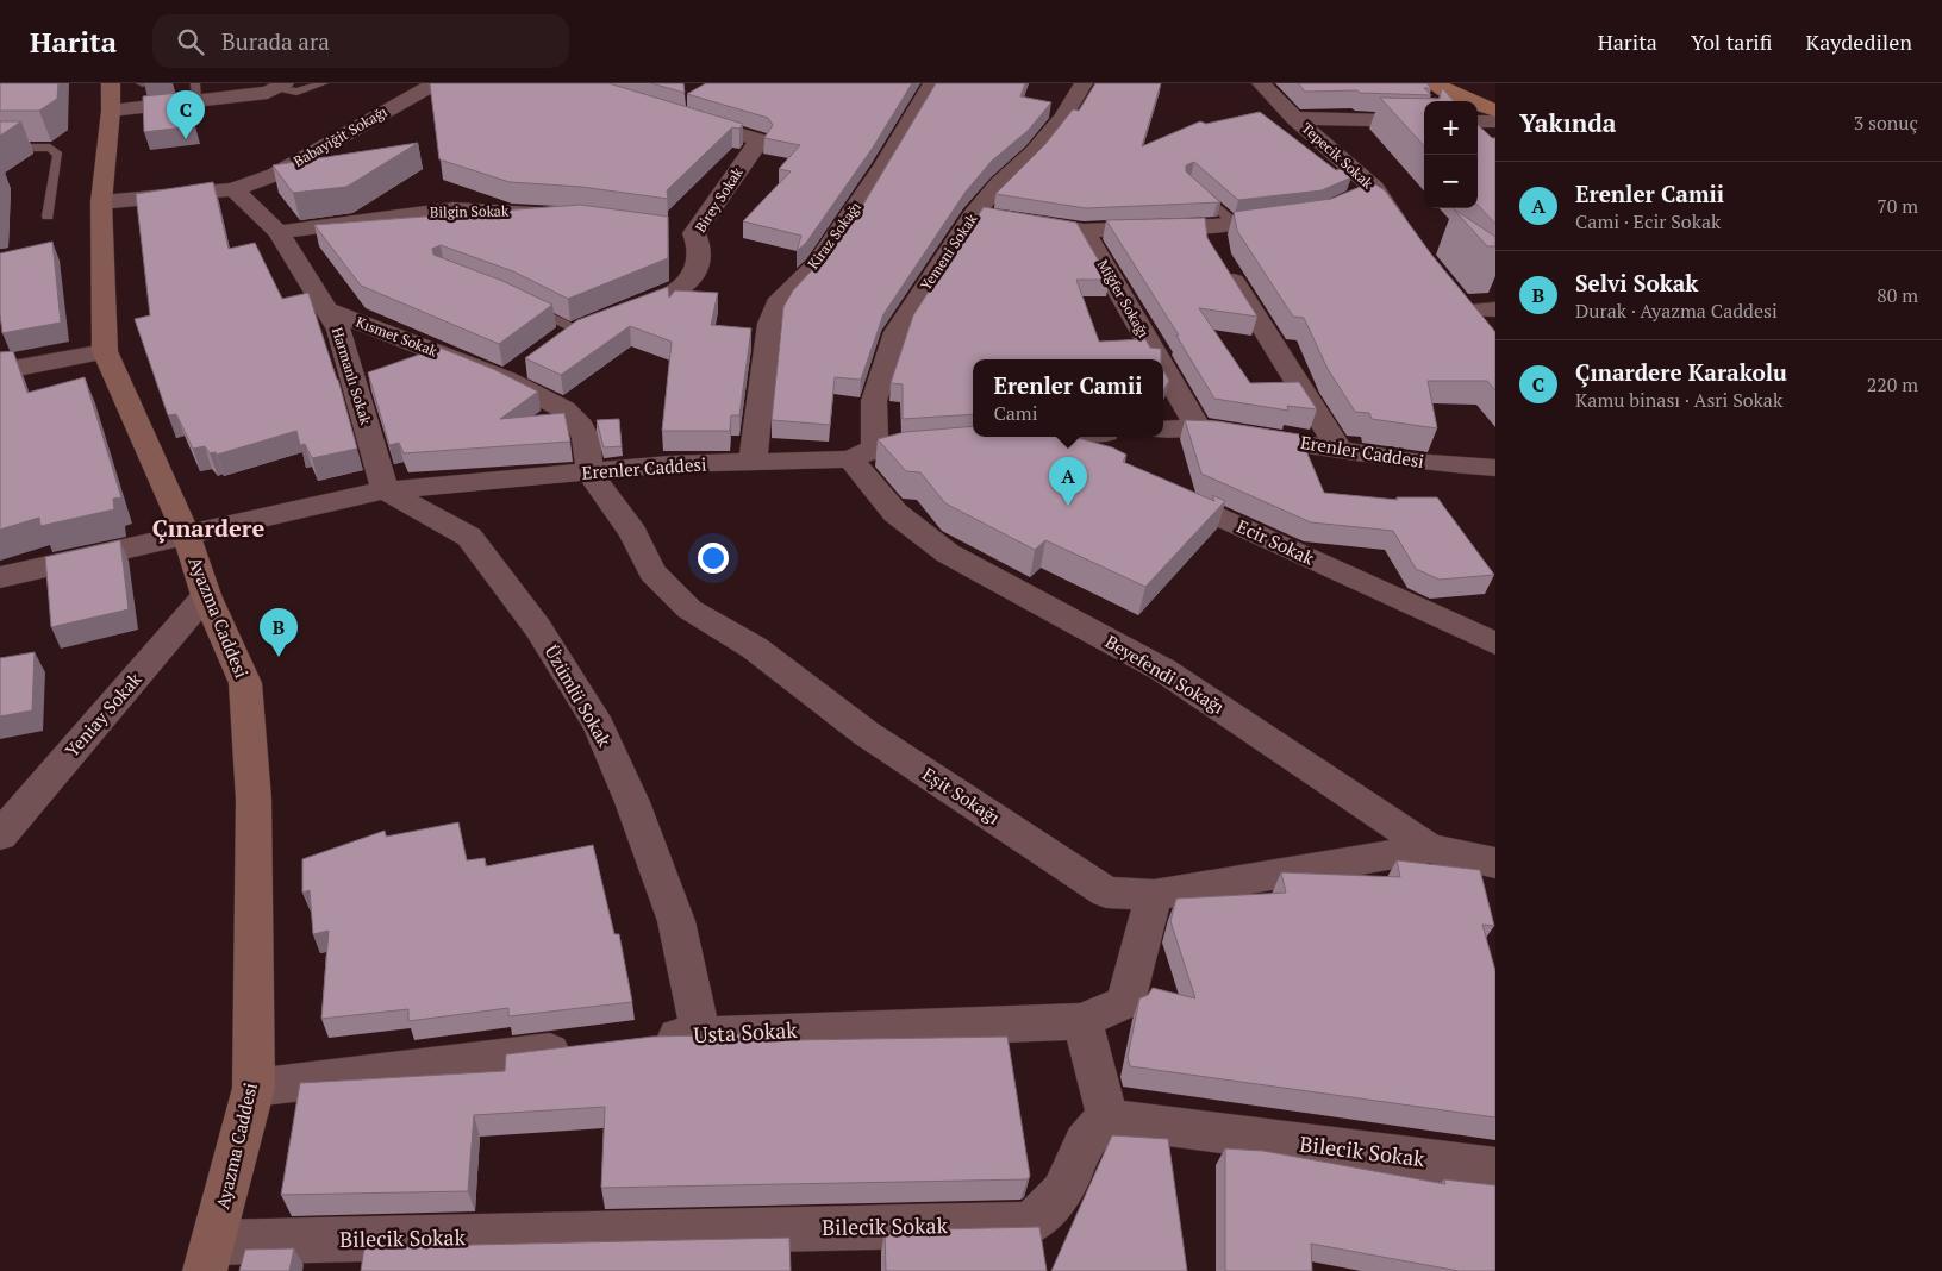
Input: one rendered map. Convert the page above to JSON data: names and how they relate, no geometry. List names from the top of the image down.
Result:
{
  "streets": {
    "street": [
      "Babayiğit Sokağı",
      "Tepecik Sokak",
      "Birey Sokak",
      "Bilgin Sokak",
      "Kiraz Sokağı",
      "Yemeni Sokak",
      "Miğfer Sokağı",
      "Kısmet Sokak",
      "Harmanlı Sokak",
      "Erenler Caddesi",
      "Ecir Sokak",
      "Ayazma Caddesi",
      "Beyefendi Sokağı",
      "Üzümlü Sokak",
      "Yeniay Sokak",
      "Eşit Sokağı",
      "Usta Sokak",
      "Bilecik Sokak"
    ]
  },
  "crossings": [
    ["Babayiğit Sokağı", "Harmanlı Sokak"],
    ["Babayiğit Sokağı", "Ayazma Caddesi"],
    ["Bilgin Sokak", "Harmanlı Sokak"],
    ["Kiraz Sokağı", "Erenler Caddesi"],
    ["Yemeni Sokak", "Erenler Caddesi"],
    ["Yemeni Sokak", "Beyefendi Sokağı"],
    ["Miğfer Sokağı", "Erenler Caddesi"],
    ["Kısmet Sokak", "Harmanlı Sokak"],
    ["Kısmet Sokak", "Erenler Caddesi"],
    ["Kısmet Sokak", "Eşit Sokağı"],
    ["Harmanlı Sokak", "Erenler Caddesi"],
    ["Harmanlı Sokak", "Üzümlü Sokak"],
    ["Erenler Caddesi", "Ayazma Caddesi"],
    ["Erenler Caddesi", "Beyefendi Sokağı"],
    ["Erenler Caddesi", "Üzümlü Sokak"],
    ["Erenler Caddesi", "Eşit Sokağı"],
    ["Ayazma Caddesi", "Yeniay Sokak"],
    ["Ayazma Caddesi", "Bilecik Sokak"],
    ["Beyefendi Sokağı", "Eşit Sokağı"],
    ["Üzümlü Sokak", "Usta Sokak"],
    ["Eşit Sokağı", "Usta Sokak"]
  ],
  "districts": ["Çınardere"],
  "page": {
    "header": "Harita",
    "search": "Burada ara",
    "nav": ["Harita", "Yol tarifi", "Kaydedilen"],
    "heading": ["Yakında", "3 sonuç"],
    "pins": ["C", "A", "B"],
    "map_buttons": ["+", "−"],
    "list": [
      {
        "mark": "A",
        "name": "Erenler Camii",
        "note": "Cami · Ecir Sokak",
        "value": "70 m"
      },
      {
        "mark": "B",
        "name": "Selvi Sokak",
        "note": "Durak · Ayazma Caddesi",
        "value": "80 m"
      },
      {
        "mark": "C",
        "name": "Çınardere Karakolu",
        "note": "Kamu binası · Asri Sokak",
        "value": "220 m"
      }
    ],
    "popup": ["Erenler Camii", "Cami"]
  }
}
